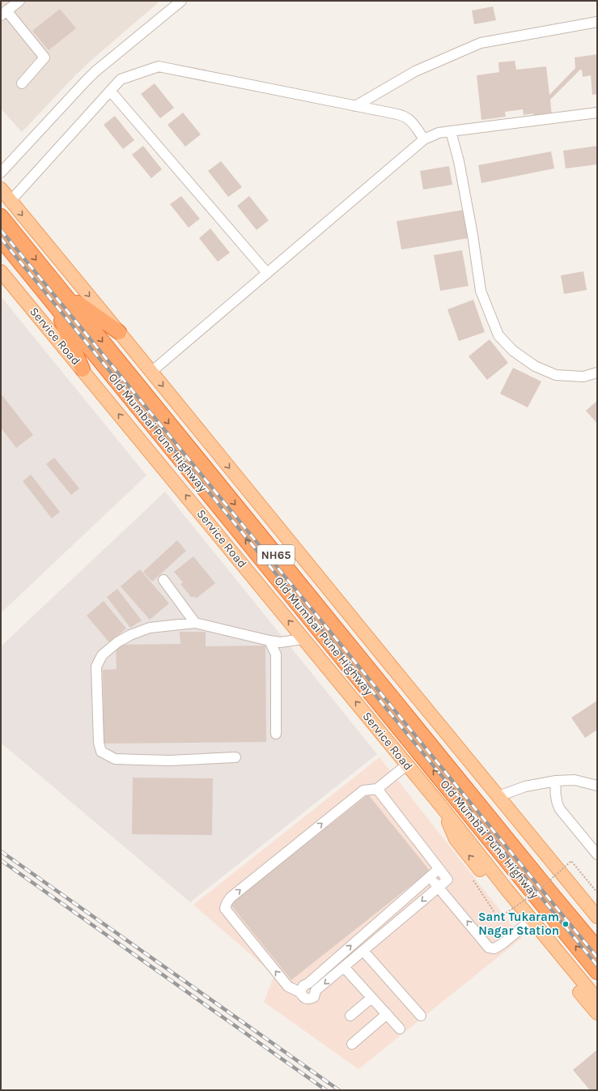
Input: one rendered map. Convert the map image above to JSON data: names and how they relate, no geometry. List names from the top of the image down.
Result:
{
  "streets": {
    "highway": ["Old Mumbai Pune Highway", "NH65"],
    "main road": ["Service Road"]
  },
  "places": ["Sant Tukaram Nagar Station"]
}
